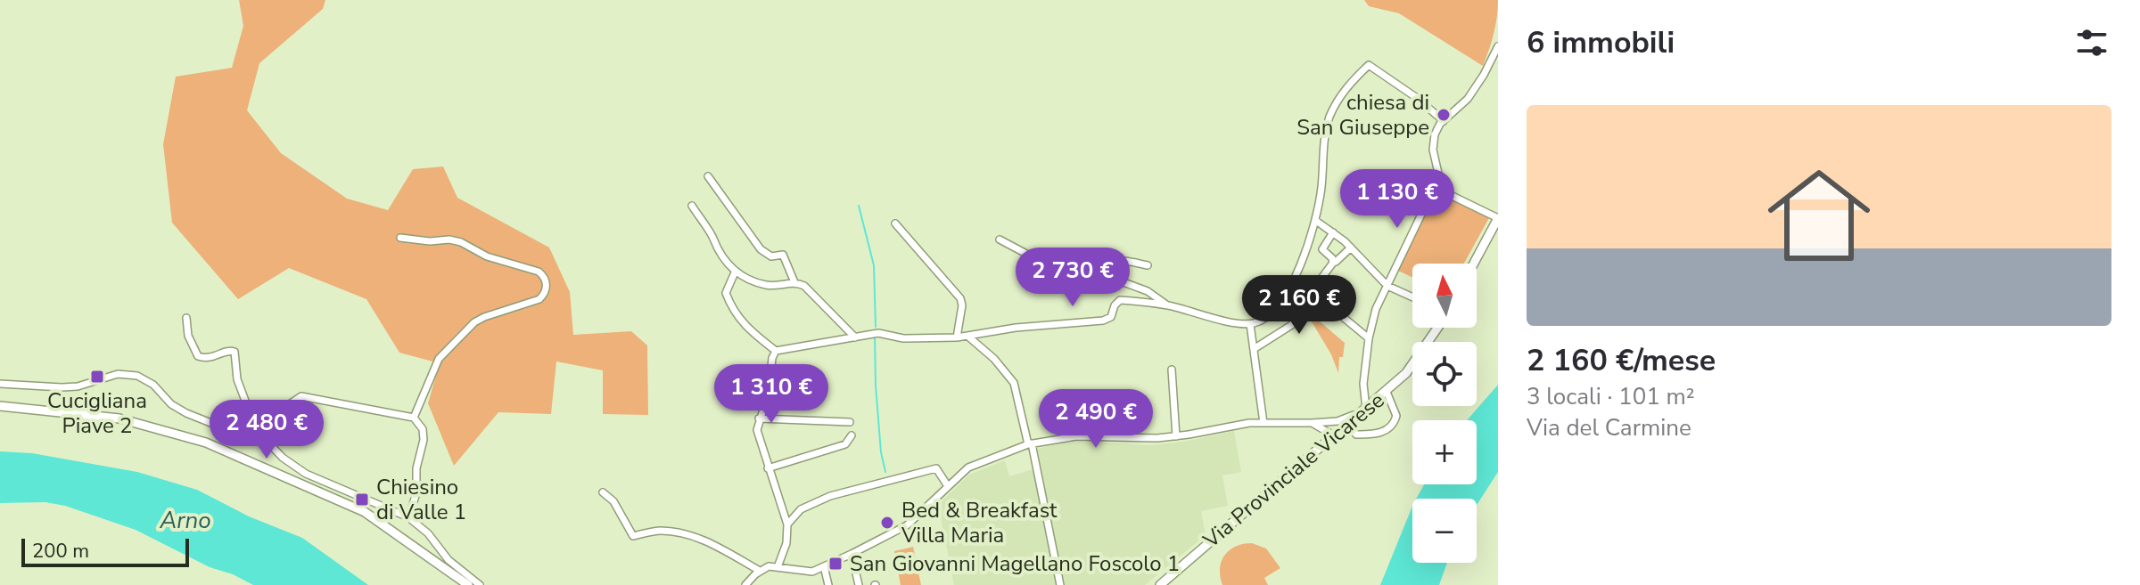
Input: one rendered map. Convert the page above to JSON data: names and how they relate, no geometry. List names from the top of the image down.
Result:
{
  "streets": {
    "main road": ["Via Provinciale Vicarese"]
  },
  "water": ["Arno"],
  "places": {
    "other": ["chiesa di San Giuseppe", "Bed & Breakfast Villa Maria"],
    "transit": ["Cucigliana Piave 2", "Chiesino di Valle 1", "San Giovanni Magellano Foscolo 1"]
  },
  "scale_bar": "200 m",
  "north": "top",
  "page": {
    "heading": "6 immobili",
    "list": [
      {
        "name": "2 160 €/mese",
        "note": "3 locali · 101 m² · Via del Carmine"
      }
    ],
    "price": [
      "1 130 €",
      "2 730 €",
      "2 160 €",
      "1 310 €",
      "2 490 €",
      "2 480 €"
    ],
    "map_buttons": ["+", "−"],
    "scale": "200 m"
  }
}
